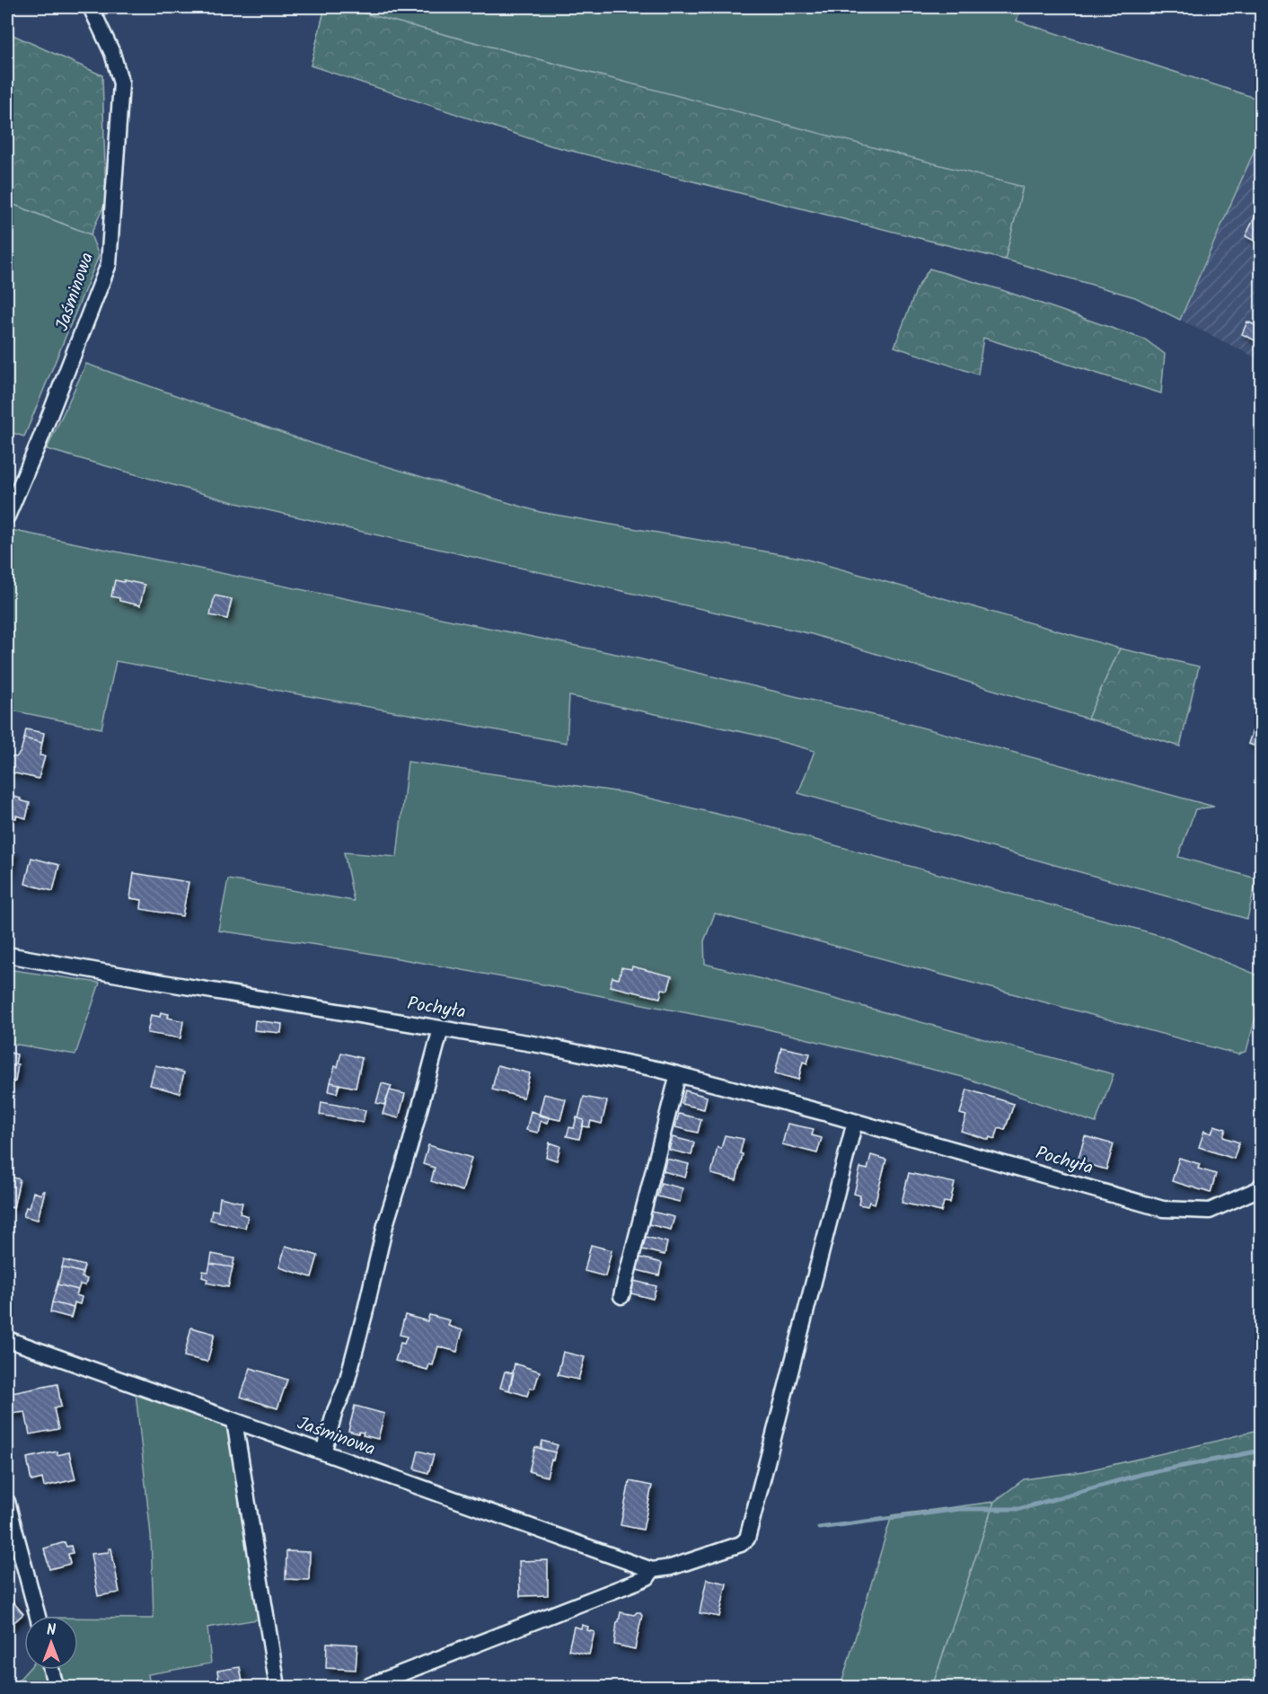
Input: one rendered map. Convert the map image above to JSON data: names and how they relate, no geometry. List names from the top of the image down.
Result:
{
  "streets": {
    "street": ["Jaśminowa", "Pochyła"]
  },
  "north": "top"
}
